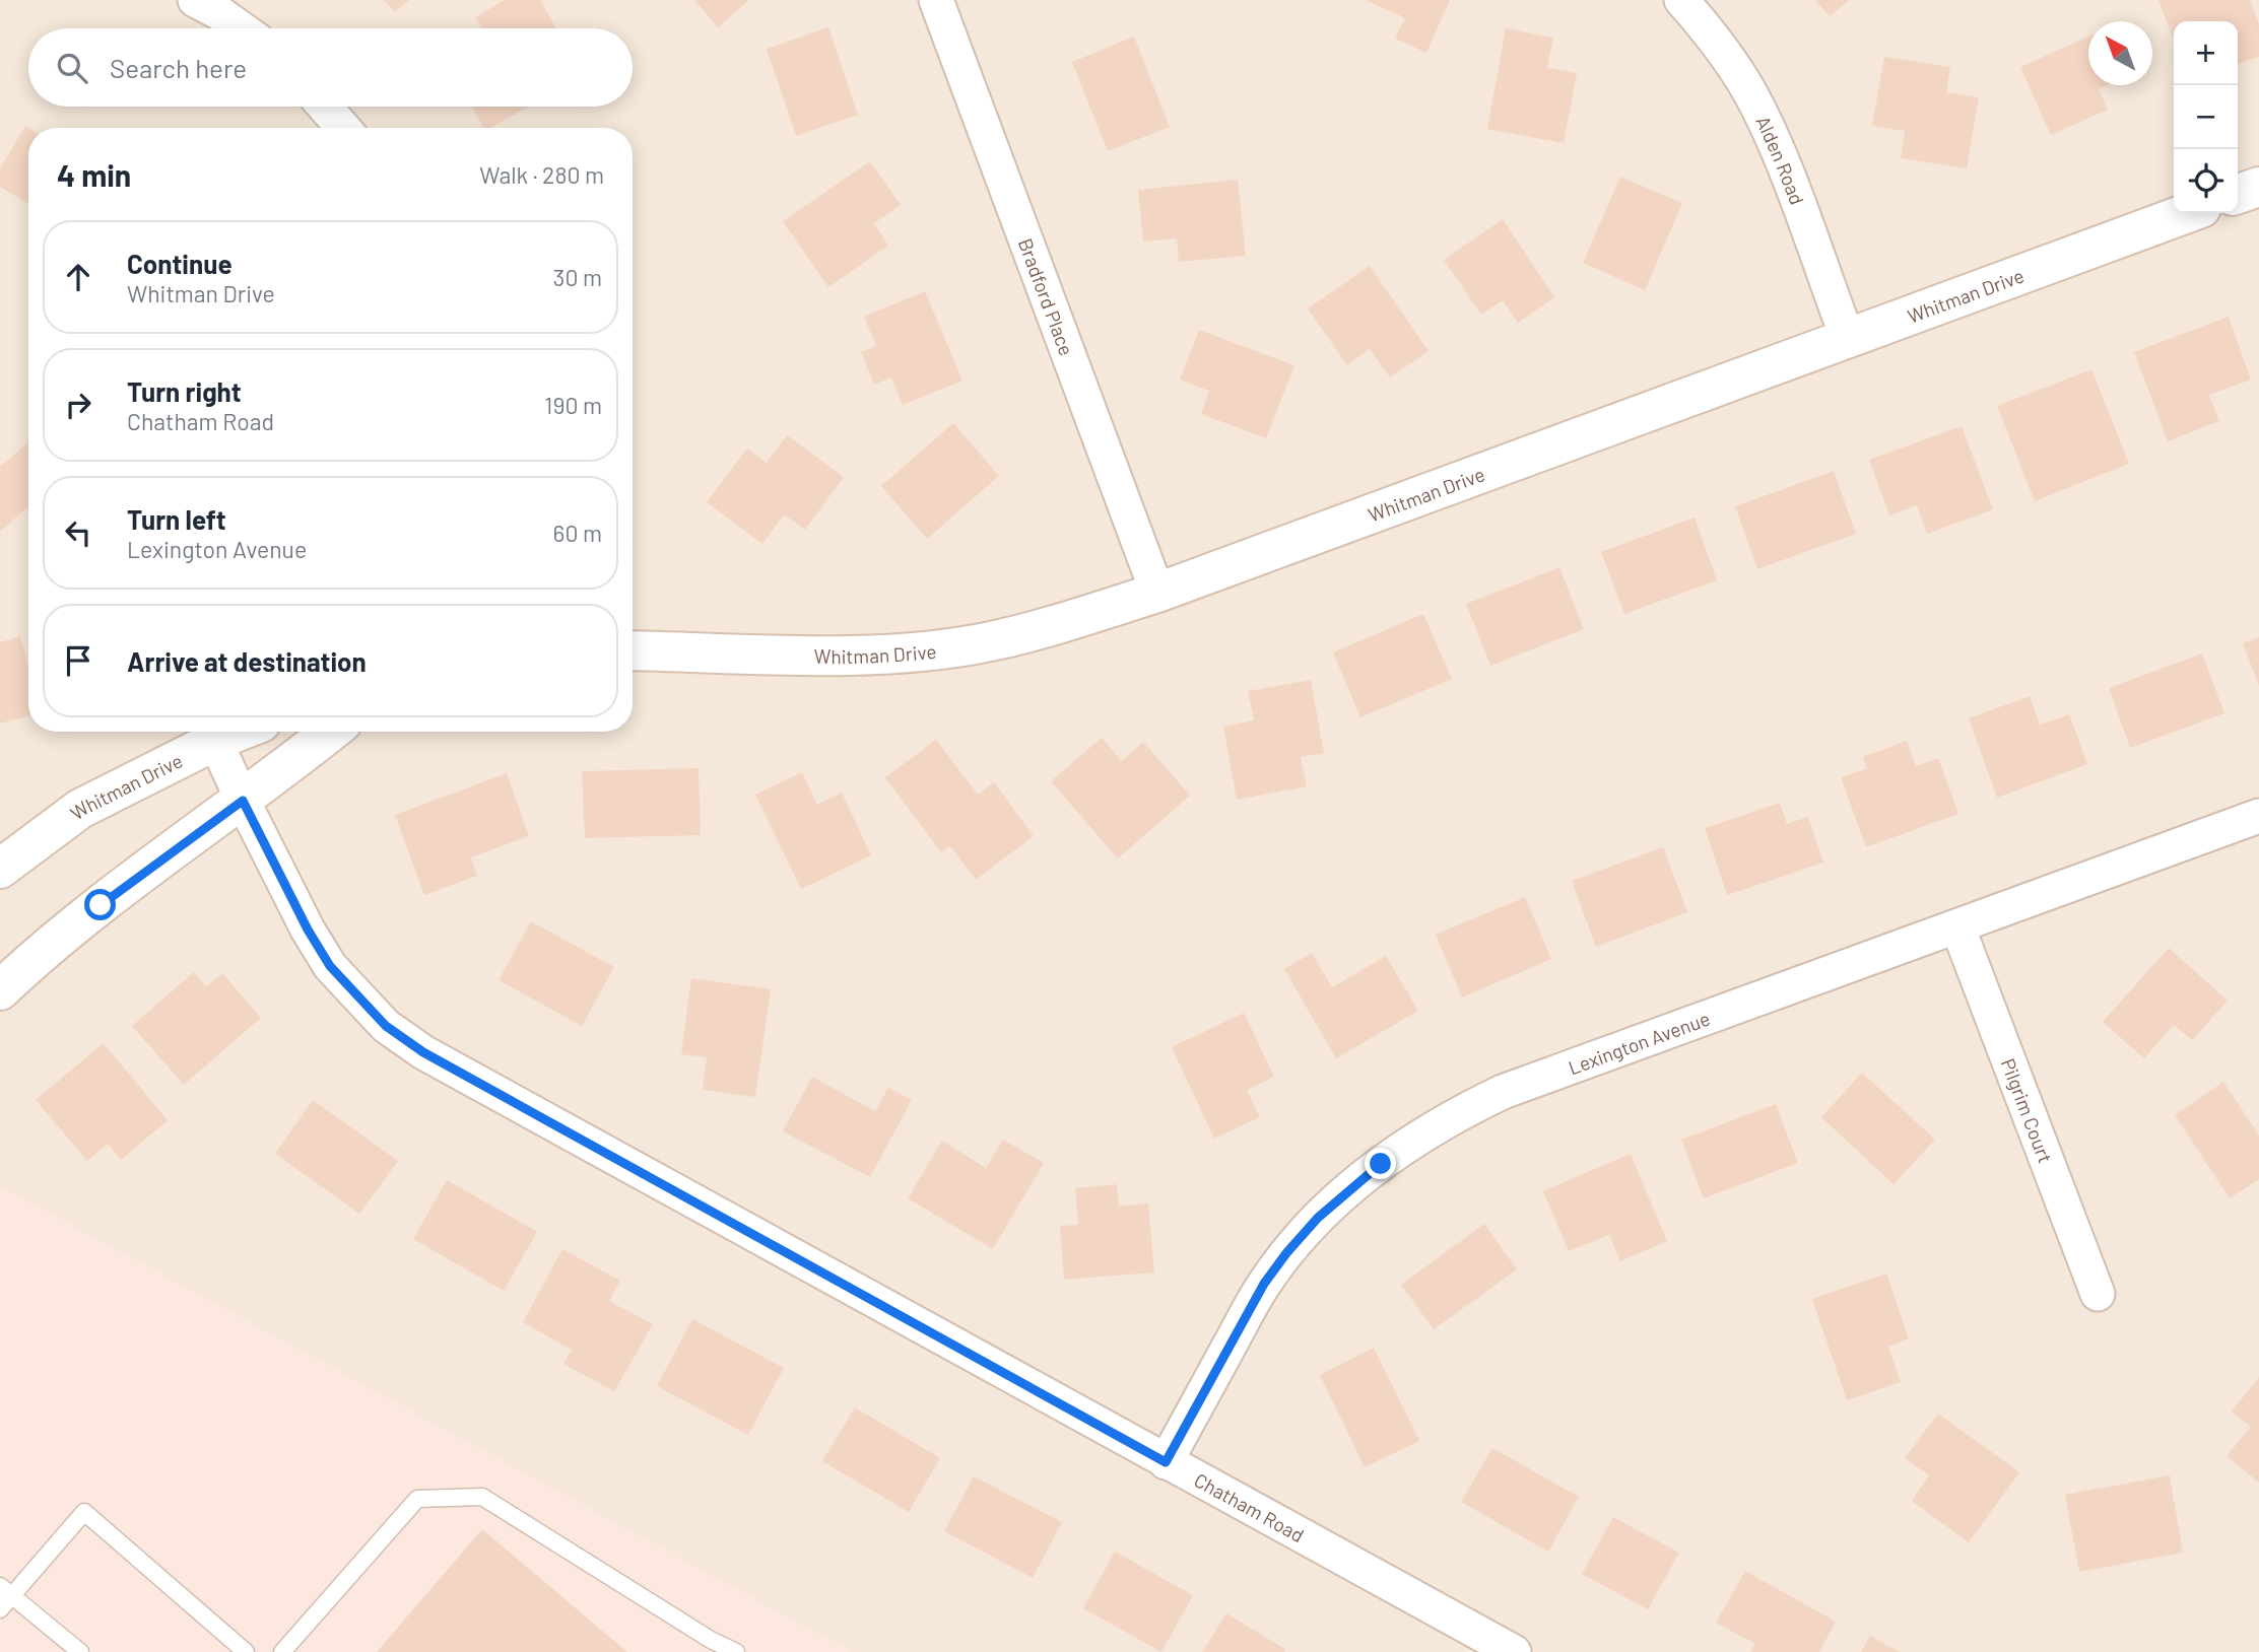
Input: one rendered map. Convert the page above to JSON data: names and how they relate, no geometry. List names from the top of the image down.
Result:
{
  "streets": {
    "street": [
      "Alden Road",
      "Whitman Drive",
      "Bradford Place",
      "Lexington Avenue",
      "Pilgrim Court",
      "Chatham Road"
    ]
  },
  "crossings": [
    ["Alden Road", "Whitman Drive"],
    ["Whitman Drive", "Bradford Place"],
    ["Whitman Drive", "Chatham Road"],
    ["Lexington Avenue", "Pilgrim Court"],
    ["Lexington Avenue", "Chatham Road"]
  ],
  "north": "top left",
  "page": {
    "map_buttons": ["+", "−"],
    "search": "Search here",
    "heading": ["4 min", "Walk · 280 m"],
    "list": [
      ["Continue", "Whitman Drive", "30 m"],
      ["Turn right", "Chatham Road", "190 m"],
      ["Turn left", "Lexington Avenue", "60 m"],
      "Arrive at destination"
    ]
  }
}
